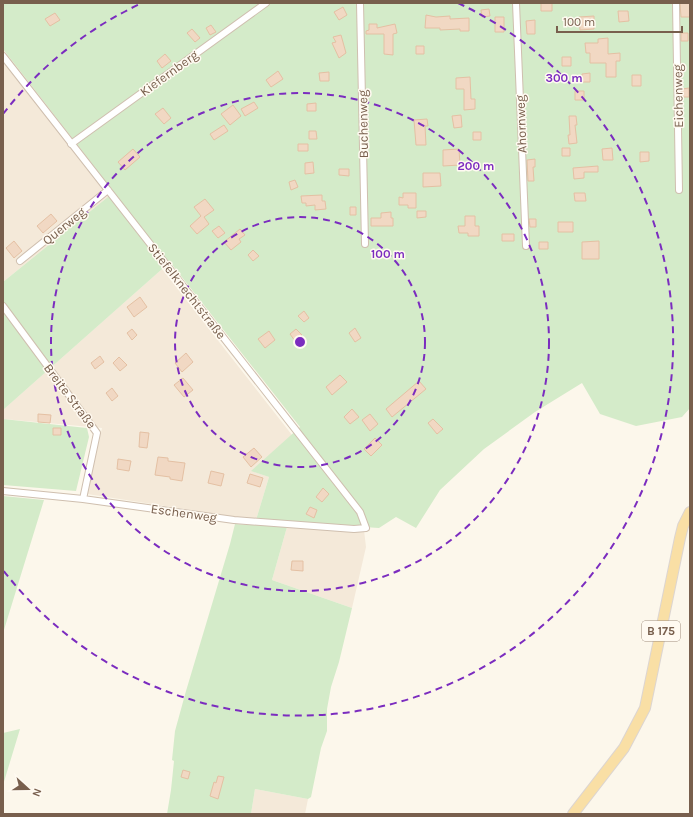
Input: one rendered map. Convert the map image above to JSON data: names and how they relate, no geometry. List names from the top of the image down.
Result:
{
  "streets": {
    "main road": ["B 175"],
    "street": [
      "Kiefernberg",
      "Eichenweg",
      "Buchenweg",
      "Ahornweg",
      "Querweg",
      "Stiefelknechtstraße",
      "Breite Straße",
      "Eschenweg"
    ]
  },
  "crossings": [
    ["Kiefernberg", "Stiefelknechtstraße"],
    ["Querweg", "Stiefelknechtstraße"],
    ["Stiefelknechtstraße", "Eschenweg"],
    ["Breite Straße", "Eschenweg"]
  ],
  "scale_bar": "100 m",
  "north": "right",
  "rings": ["300 m", "200 m", "100 m"]
}
